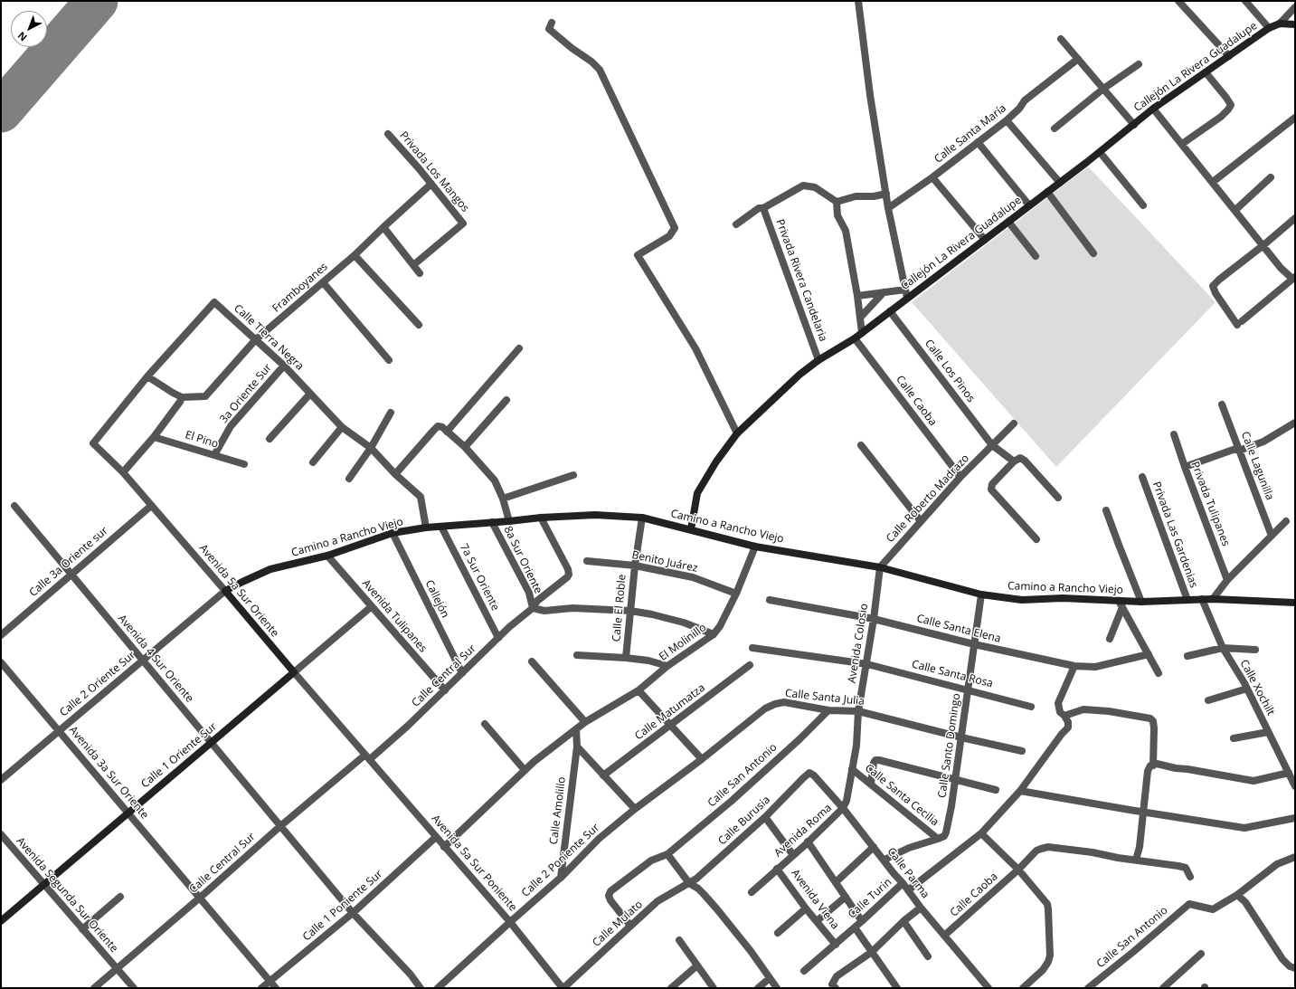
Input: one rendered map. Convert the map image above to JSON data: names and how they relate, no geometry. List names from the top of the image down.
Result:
{
  "streets": {
    "street": [
      "Callejón La Rivera Guadalupe",
      "Calle Santa María",
      "Privada Los Mangos",
      "Privada Rivera Candelaria",
      "Framboyanes",
      "Calle Tierra Negra",
      "Calle Los Pinos",
      "3a Oriente Sur",
      "Calle Caoba",
      "El Pino",
      "Calle Lagunilla",
      "Calle Roberto Madrazo",
      "Privada Tulipanes",
      "Camino a Rancho Viejo",
      "Privada Las Gardenias",
      "8a Sur Oriente",
      "Calle 3a Oriente sur",
      "Benito Juárez",
      "7a Sur Oriente",
      "Avenida 5a Sur Oriente",
      "Callejón",
      "Calle El Roble",
      "Avenida Tulipanes",
      "Calle Santa Elena",
      "El Molinillo",
      "Avenida Colosio",
      "Avenida 4 Sur Oriente",
      "Calle Santa Rosa",
      "Calle Central Sur",
      "Calle 2 Oriente Sur",
      "Calle Xochilt",
      "Calle Santa Julia",
      "Calle Matumatza",
      "Calle Santo Domingo",
      "Calle 1 Oriente Sur",
      "Avenida 3a Sur Oriente",
      "Calle San Antonio",
      "Calle Santa Cecilia",
      "Calle Amolillo",
      "Calle Burusia",
      "Avenida Roma",
      "Calle 2 Poniente Sur",
      "Avenida 5a Sur Poniente",
      "Calle Parma",
      "Avenida Segunda Sur Oriente",
      "Calle Turin",
      "Avenida Viena",
      "Calle 1 Poniente Sur",
      "Calle Mulato"
    ]
  },
  "crossings": [
    ["Callejón La Rivera Guadalupe", "Privada Rivera Candelaria"],
    ["Callejón La Rivera Guadalupe", "Calle Los Pinos"],
    ["Callejón La Rivera Guadalupe", "Calle Caoba"],
    ["Callejón La Rivera Guadalupe", "Camino a Rancho Viejo"],
    ["Privada Los Mangos", "Framboyanes"],
    ["Framboyanes", "Calle Tierra Negra"],
    ["Calle Tierra Negra", "3a Oriente Sur"],
    ["Calle Tierra Negra", "Camino a Rancho Viejo"],
    ["Calle Tierra Negra", "Avenida 5a Sur Oriente"],
    ["Calle Los Pinos", "Calle Roberto Madrazo"],
    ["3a Oriente Sur", "El Pino"],
    ["Calle Caoba", "Calle Roberto Madrazo"],
    ["Calle Caoba", "Calle Parma"],
    ["Calle Roberto Madrazo", "Camino a Rancho Viejo"],
    ["Calle Roberto Madrazo", "Avenida Colosio"],
    ["Camino a Rancho Viejo", "Privada Las Gardenias"],
    ["Camino a Rancho Viejo", "8a Sur Oriente"],
    ["Camino a Rancho Viejo", "7a Sur Oriente"],
    ["Camino a Rancho Viejo", "Avenida 5a Sur Oriente"],
    ["Camino a Rancho Viejo", "Callejón"],
    ["Camino a Rancho Viejo", "Calle El Roble"],
    ["Camino a Rancho Viejo", "Avenida Tulipanes"],
    ["Camino a Rancho Viejo", "El Molinillo"],
    ["Camino a Rancho Viejo", "Avenida Colosio"],
    ["Camino a Rancho Viejo", "Calle Central Sur"],
    ["Camino a Rancho Viejo", "Calle 2 Oriente Sur"],
    ["Camino a Rancho Viejo", "Calle Xochilt"],
    ["Camino a Rancho Viejo", "Calle Santo Domingo"],
    ["8a Sur Oriente", "Calle Central Sur"],
    ["Calle 3a Oriente sur", "Avenida 5a Sur Oriente"],
    ["Calle 3a Oriente sur", "Avenida 4 Sur Oriente"],
    ["Benito Juárez", "Calle El Roble"],
    ["Benito Juárez", "El Molinillo"],
    ["7a Sur Oriente", "Calle Central Sur"],
    ["Avenida 5a Sur Oriente", "Calle Central Sur"],
    ["Avenida 5a Sur Oriente", "Calle 2 Oriente Sur"],
    ["Avenida 5a Sur Oriente", "Calle 1 Oriente Sur"],
    ["Avenida 5a Sur Oriente", "Avenida 5a Sur Poniente"],
    ["Callejón", "Calle Central Sur"],
    ["Avenida Tulipanes", "Calle Central Sur"],
    ["Avenida Tulipanes", "Calle 1 Oriente Sur"],
    ["Calle Santa Elena", "Avenida Colosio"],
    ["Calle Santa Elena", "Calle Santo Domingo"],
    ["El Molinillo", "Avenida 5a Sur Poniente"],
    ["Avenida Colosio", "Calle Santa Rosa"],
    ["Avenida Colosio", "Calle Santa Julia"],
    ["Avenida Colosio", "Calle Santa Cecilia"],
    ["Avenida Colosio", "Avenida Roma"],
    ["Avenida Colosio", "Calle Parma"],
    ["Avenida 4 Sur Oriente", "Calle Central Sur"],
    ["Avenida 4 Sur Oriente", "Calle 2 Oriente Sur"],
    ["Avenida 4 Sur Oriente", "Calle 1 Oriente Sur"],
    ["Avenida 4 Sur Oriente", "Calle 1 Poniente Sur"],
    ["Calle Santa Rosa", "Calle Santo Domingo"],
    ["Calle Central Sur", "Avenida 3a Sur Oriente"],
    ["Calle Central Sur", "Avenida 5a Sur Poniente"],
    ["Calle Central Sur", "Avenida Segunda Sur Oriente"],
    ["Calle 2 Oriente Sur", "Avenida 3a Sur Oriente"],
    ["Calle Santa Julia", "Calle Santo Domingo"],
    ["Calle Santa Julia", "Calle San Antonio"],
    ["Calle Santa Julia", "Calle 2 Poniente Sur"],
    ["Calle Santo Domingo", "Calle Santa Cecilia"],
    ["Calle 1 Oriente Sur", "Avenida 3a Sur Oriente"],
    ["Calle 1 Oriente Sur", "Avenida Segunda Sur Oriente"],
    ["Avenida 3a Sur Oriente", "Calle 1 Poniente Sur"],
    ["Calle San Antonio", "Calle Mulato"],
    ["Calle Amolillo", "Calle 2 Poniente Sur"],
    ["Calle Burusia", "Calle Parma"],
    ["Calle Burusia", "Calle Mulato"],
    ["Avenida Roma", "Calle Parma"],
    ["Avenida Roma", "Avenida Viena"],
    ["Calle 2 Poniente Sur", "Avenida 5a Sur Poniente"],
    ["Avenida 5a Sur Poniente", "Calle 1 Poniente Sur"],
    ["Avenida 5a Sur Poniente", "Calle Mulato"],
    ["Calle Parma", "Calle Turin"],
    ["Calle Turin", "Avenida Viena"]
  ],
  "north": "bottom left"
}
